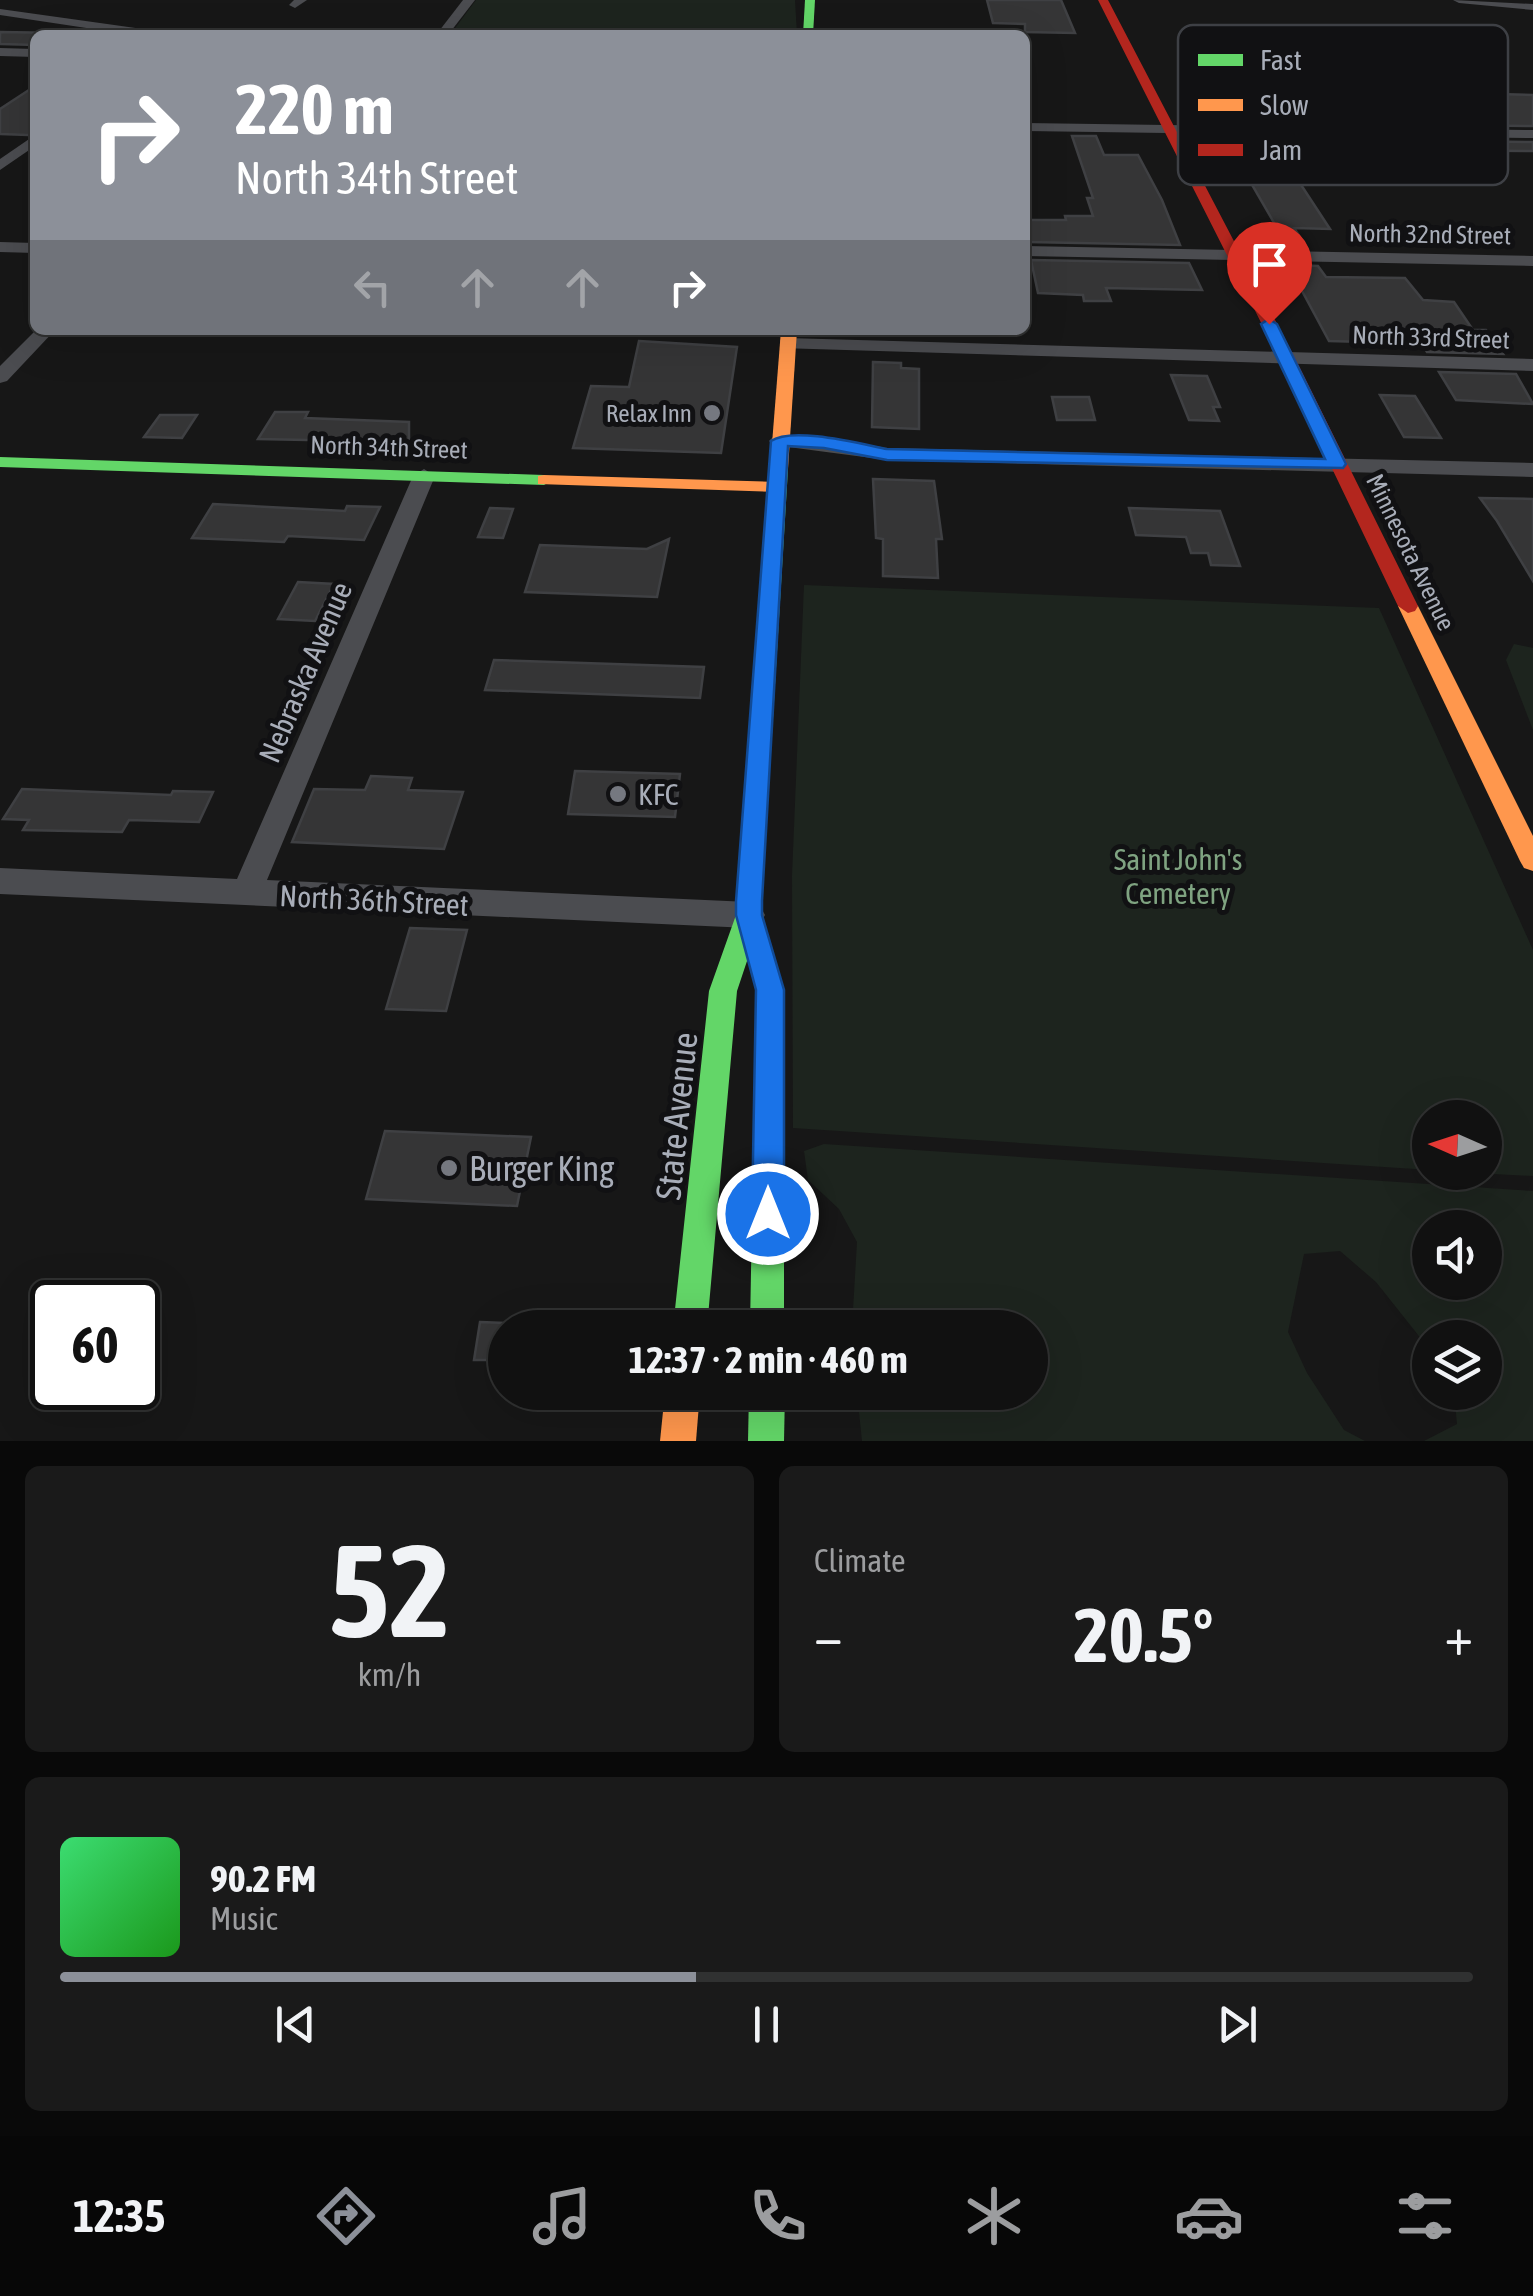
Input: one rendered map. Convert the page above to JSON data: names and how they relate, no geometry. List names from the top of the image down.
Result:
{
  "streets": {
    "main road": ["North 34th Street", "Minnesota Avenue", "State Avenue"],
    "street": [
      "North 32nd Street",
      "North 33rd Street",
      "Nebraska Avenue",
      "North 36th Street"
    ]
  },
  "crossings": [
    ["North 32nd Street", "Minnesota Avenue"],
    ["North 33rd Street", "Minnesota Avenue"],
    ["North 33rd Street", "State Avenue"],
    ["North 34th Street", "Nebraska Avenue"],
    ["North 34th Street", "State Avenue"],
    ["Nebraska Avenue", "North 36th Street"],
    ["North 36th Street", "State Avenue"]
  ],
  "parks": ["Saint John's Cemetery"],
  "places": ["Relax Inn", "KFC", "Burger King"],
  "legend": ["Fast", "Slow", "Jam"],
  "north": "left",
  "page": {
    "turn": ["220 m", "North 34th Street"],
    "limit": "60",
    "trip": "12:37 · 2 min · 460 m",
    "tile": [
      ["52", "km/h"],
      "Climate"
    ],
    "heat": ["−", "20.5°", "+"],
    "song": ["90.2 FM", "Music"],
    "tabs": "12:35"
  }
}
